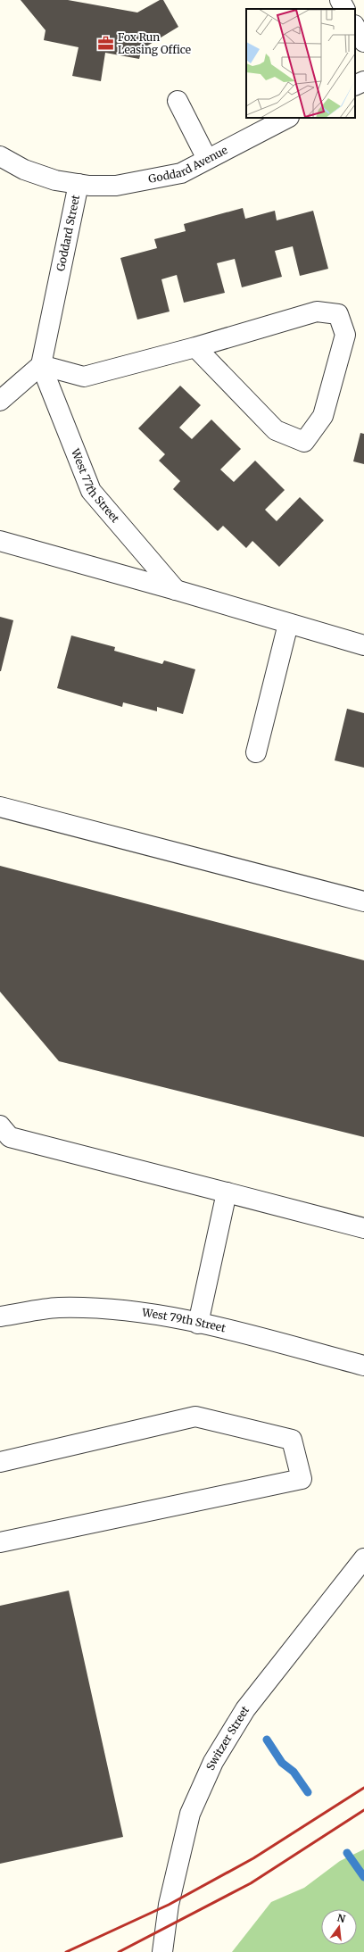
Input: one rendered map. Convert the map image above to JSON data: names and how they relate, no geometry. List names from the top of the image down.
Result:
{
  "streets": {
    "street": [
      "Goddard Avenue",
      "Goddard Street",
      "West 77th Street",
      "West 79th Street",
      "Switzer Street"
    ]
  },
  "crossings": [
    ["Goddard Avenue", "Goddard Street"],
    ["Goddard Street", "West 77th Street"]
  ],
  "places": {
    "office": ["Fox Run Leasing Office"]
  },
  "north": "top"
}
